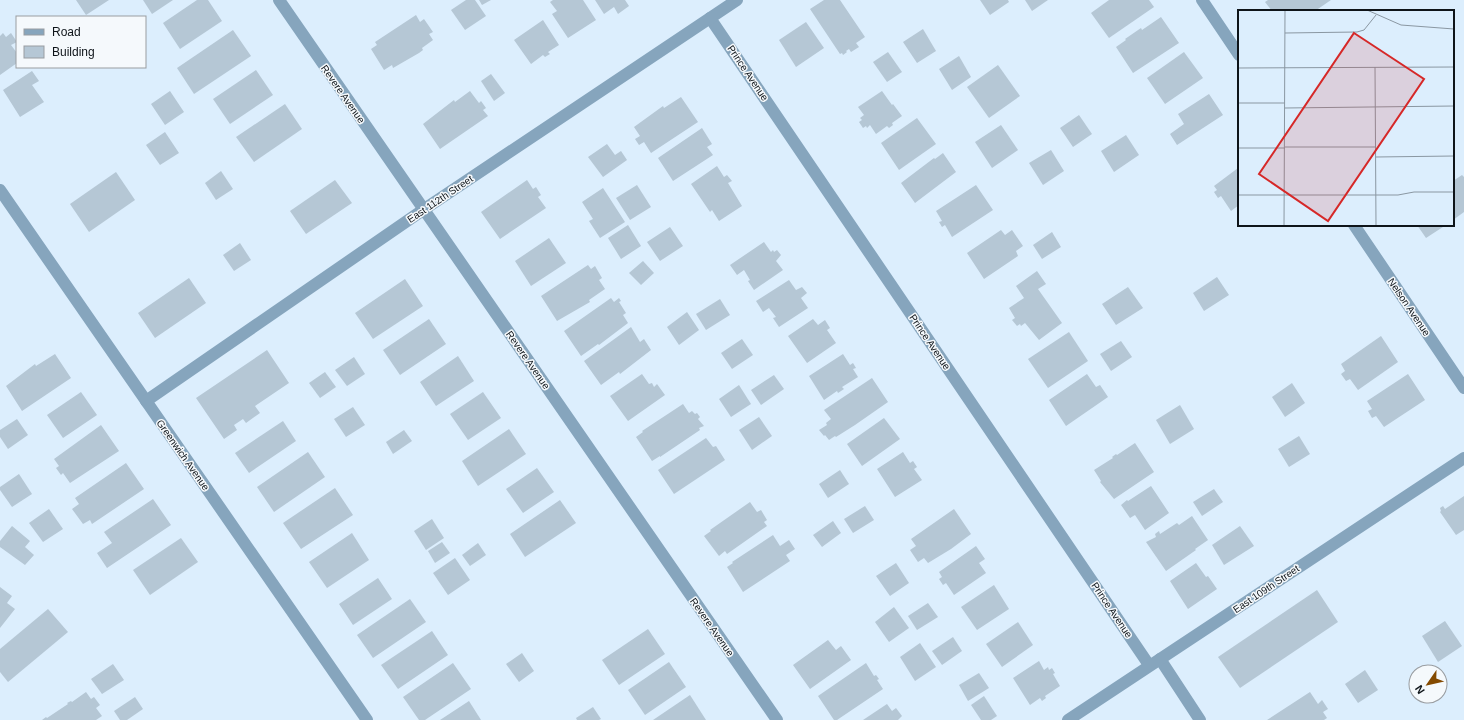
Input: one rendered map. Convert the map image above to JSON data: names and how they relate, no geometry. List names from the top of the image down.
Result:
{
  "streets": {
    "street": [
      "Prince Avenue",
      "Revere Avenue",
      "East 112th Street",
      "Nelson Avenue",
      "Greenwich Avenue",
      "East 109th Street"
    ]
  },
  "crossings": [
    ["Prince Avenue", "East 112th Street"],
    ["Prince Avenue", "East 109th Street"],
    ["Revere Avenue", "East 112th Street"],
    ["East 112th Street", "Greenwich Avenue"]
  ],
  "legend": ["Road", "Building"],
  "north": "bottom left"
}
